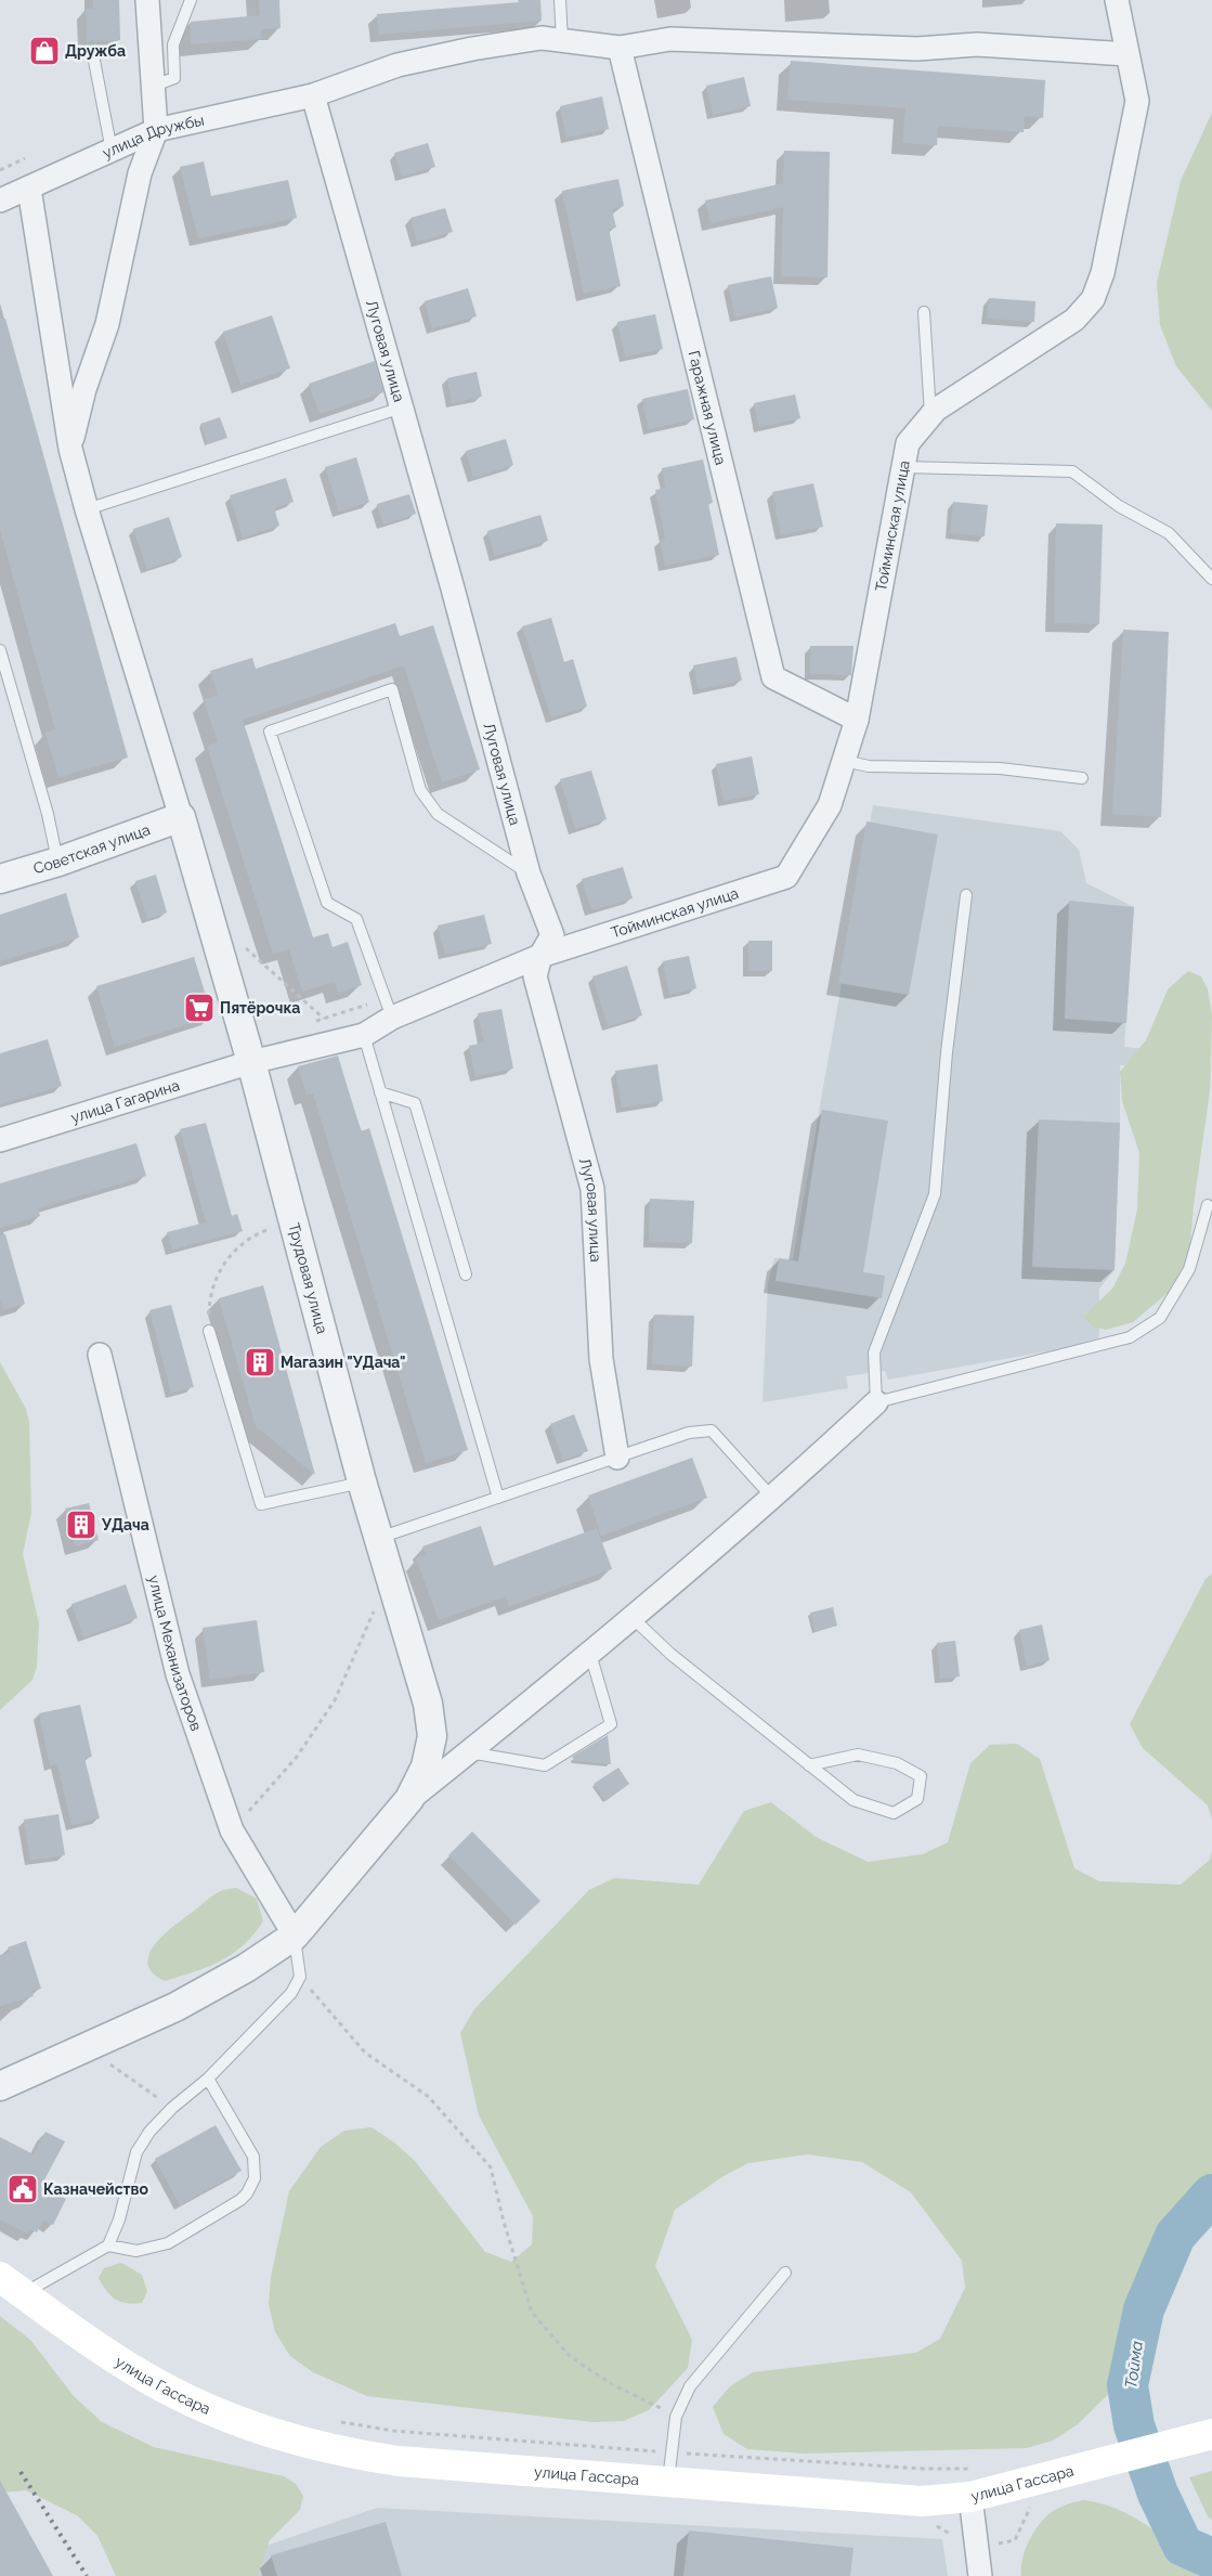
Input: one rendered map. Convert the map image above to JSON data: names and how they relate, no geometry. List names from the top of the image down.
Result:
{
  "streets": {
    "main road": ["улица Гассара"],
    "street": [
      "улица Дружбы",
      "Луговая улица",
      "Гаражная улица",
      "Тойминская улица",
      "Советская улица",
      "улица Гагарина",
      "Трудовая улица",
      "улица Механизаторов"
    ]
  },
  "crossings": [
    ["улица Дружбы", "Луговая улица"],
    ["улица Дружбы", "Гаражная улица"],
    ["улица Дружбы", "Тойминская улица"],
    ["Луговая улица", "Тойминская улица"],
    ["Гаражная улица", "Тойминская улица"],
    ["Тойминская улица", "улица Гагарина"],
    ["Советская улица", "Трудовая улица"],
    ["улица Гагарина", "Трудовая улица"],
    ["Трудовая улица", "улица Механизаторов"]
  ],
  "water": ["Тойма"],
  "places": {
    "shop": ["Дружба"],
    "supermarket": ["Пятёрочка"],
    "building": ["Магазин \"УДача\"", "УДача"],
    "public building": ["Казначейство"]
  }
}
